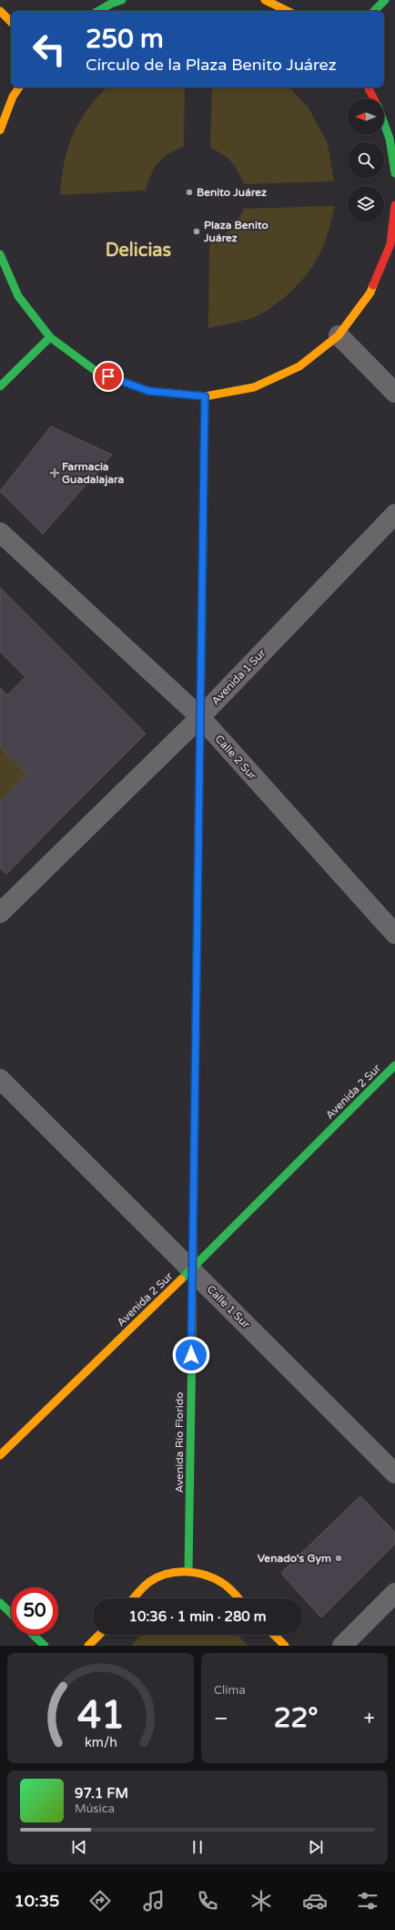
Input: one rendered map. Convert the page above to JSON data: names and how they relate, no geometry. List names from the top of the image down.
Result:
{
  "streets": {
    "main road": ["Avenida 2 Sur", "Avenida Río Florido"],
    "street": ["Avenida 1 Sur", "Calle 2 Sur", "Calle 1 Sur"]
  },
  "crossings": [
    ["Avenida 1 Sur", "Calle 2 Sur"],
    ["Avenida 1 Sur", "Avenida Río Florido"],
    ["Calle 2 Sur", "Avenida Río Florido"],
    ["Avenida 2 Sur", "Calle 1 Sur"],
    ["Avenida 2 Sur", "Avenida Río Florido"],
    ["Calle 1 Sur", "Avenida Río Florido"]
  ],
  "districts": ["Delicias"],
  "places": {
    "other": ["Benito Juárez", "Plaza Benito Juárez", "Venado's Gym"],
    "health": ["Farmacia Guadalajara"]
  },
  "north": "left",
  "page": {
    "turn": ["250 m", "Círculo de la Plaza Benito Juárez"],
    "limit": "50",
    "trip": "10:36 · 1 min · 280 m",
    "tile": "Clima",
    "heat": ["−", "22°", "+"],
    "song": ["97.1 FM", "Música"],
    "tabs": "10:35",
    "gauge": ["41", "km/h"]
  }
}
